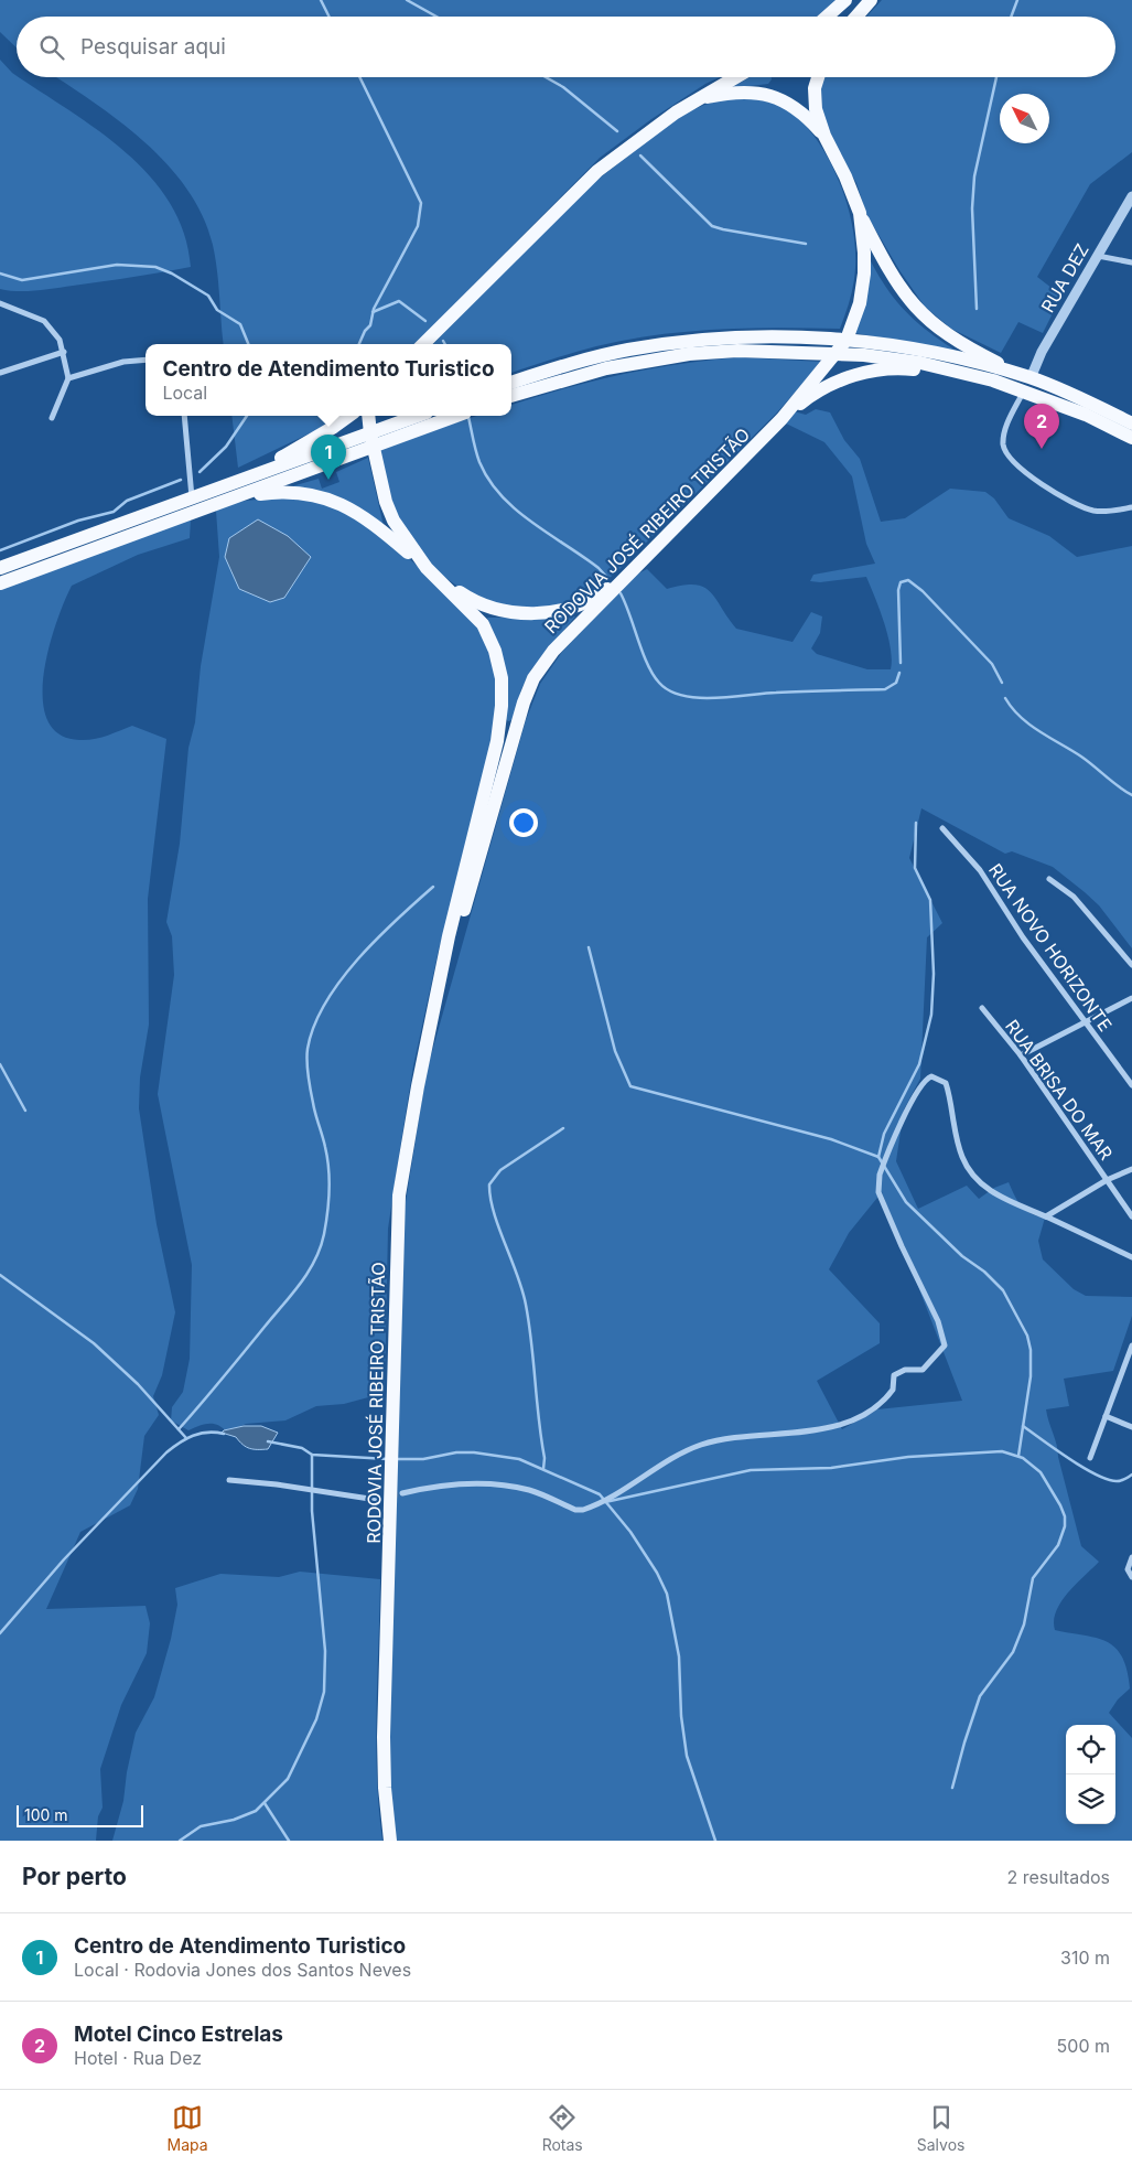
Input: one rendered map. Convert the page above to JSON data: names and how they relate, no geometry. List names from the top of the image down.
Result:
{
  "streets": {
    "main road": ["RODOVIA JOSÉ RIBEIRO TRISTÃO"],
    "street": ["RUA DEZ", "RUA NOVO HORIZONTE", "RUA BRISA DO MAR"]
  },
  "scale_bar": "100 m",
  "north": "top left",
  "page": {
    "search": "Pesquisar aqui",
    "popup": ["Centro de Atendimento Turistico", "Local"],
    "pins": ["2", "1"],
    "scale": "100 m",
    "heading": ["Por perto", "2 resultados"],
    "list": [
      {
        "mark": "1",
        "name": "Centro de Atendimento Turistico",
        "note": "Local · Rodovia Jones dos Santos Neves",
        "value": "310 m"
      },
      {
        "mark": "2",
        "name": "Motel Cinco Estrelas",
        "note": "Hotel · Rua Dez",
        "value": "500 m"
      }
    ],
    "nav": ["Mapa", "Rotas", "Salvos"]
  }
}
